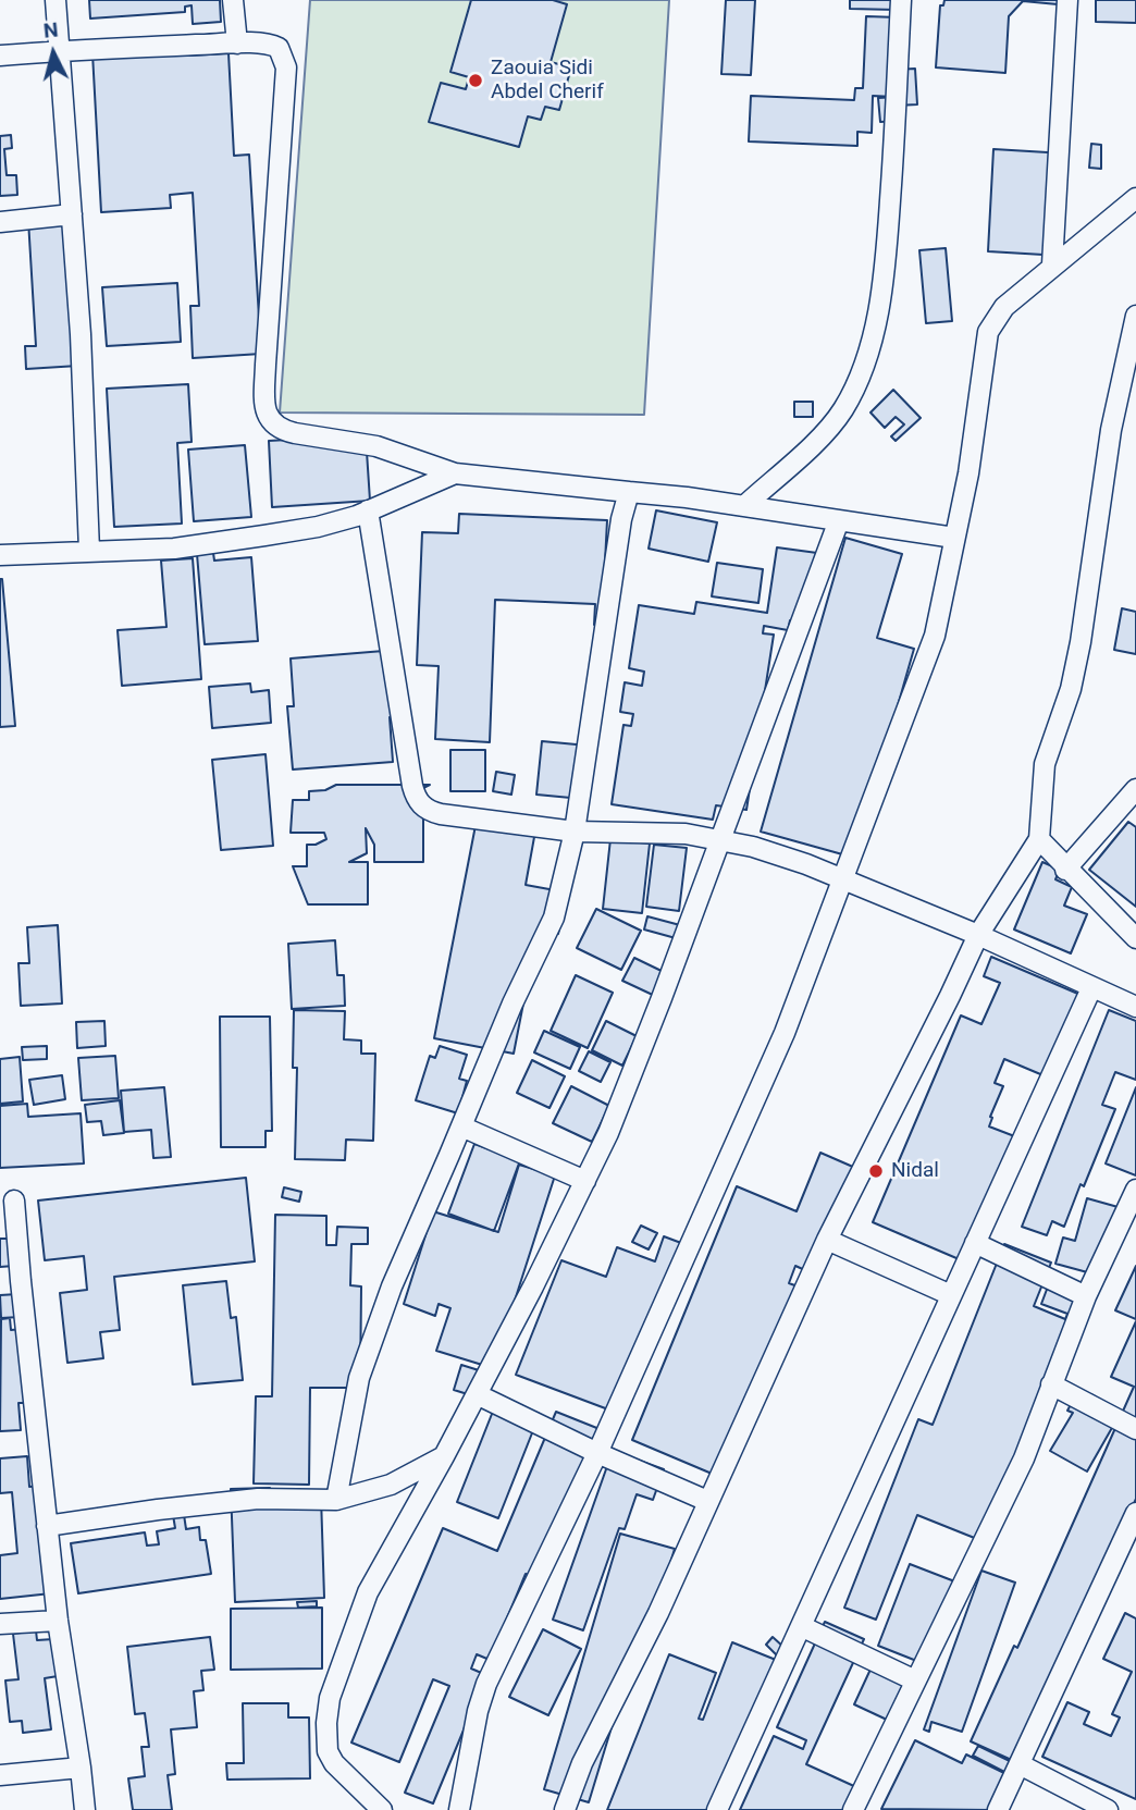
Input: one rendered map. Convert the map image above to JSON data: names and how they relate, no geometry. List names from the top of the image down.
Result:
{
  "places": ["Zaouia Sidi Abdel Cherif", "Nidal"],
  "north": "top"
}
